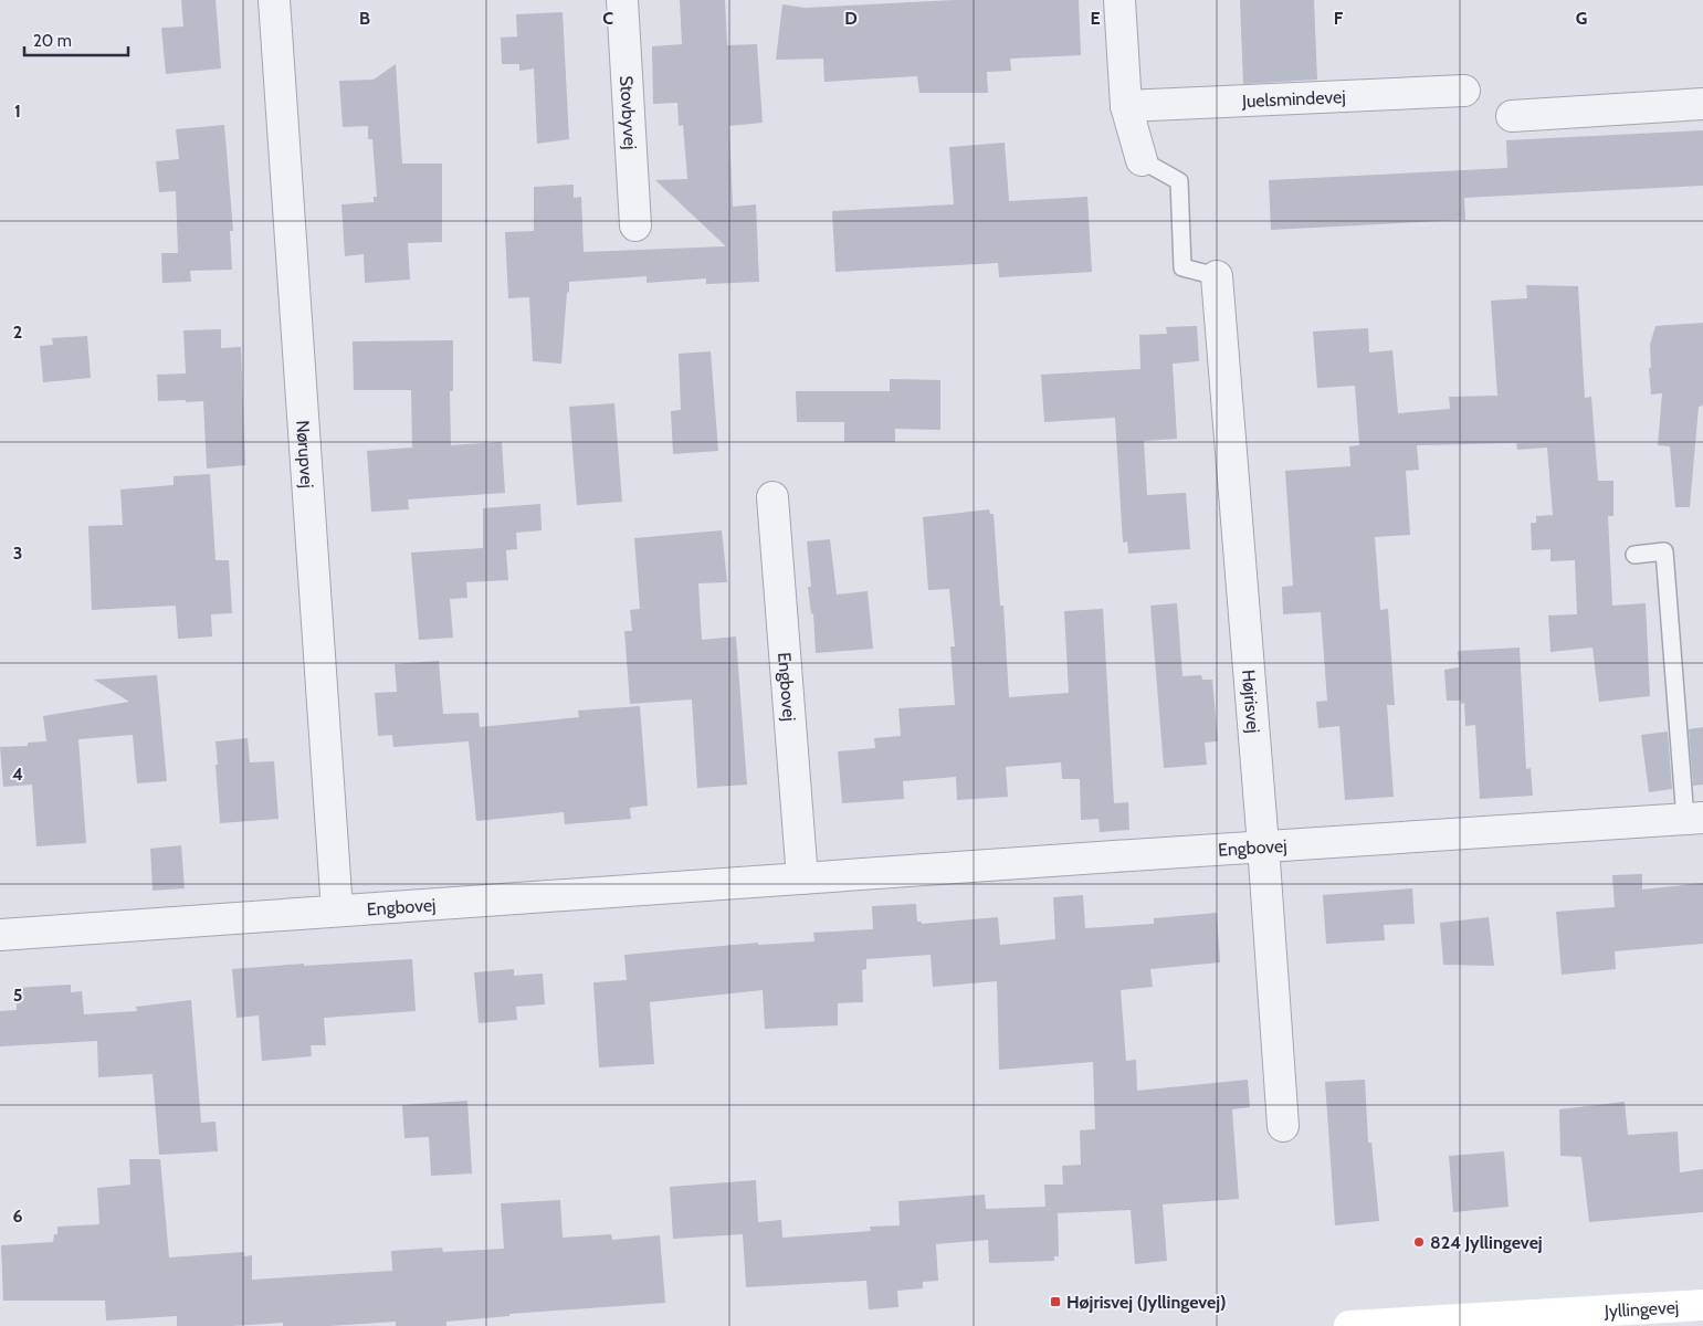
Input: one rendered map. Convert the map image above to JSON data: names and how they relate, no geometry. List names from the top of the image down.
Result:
{
  "streets": {
    "street": [
      "Juelsmindevej",
      "Stovbyvej",
      "Nørupvej",
      "Engbovej",
      "Højrisvej",
      "Jyllingevej"
    ]
  },
  "crossings": [
    ["Nørupvej", "Engbovej"],
    ["Engbovej", "Højrisvej"]
  ],
  "places": {
    "other": ["824 Jyllingevej"],
    "transit": ["Højrisvej (Jyllingevej)"]
  },
  "scale_bar": "20 m",
  "grid": {
    "columns": [
      "B",
      "C",
      "D",
      "E",
      "F",
      "G"
    ],
    "rows": [
      "1",
      "2",
      "3",
      "4",
      "5",
      "6"
    ]
  }
}
